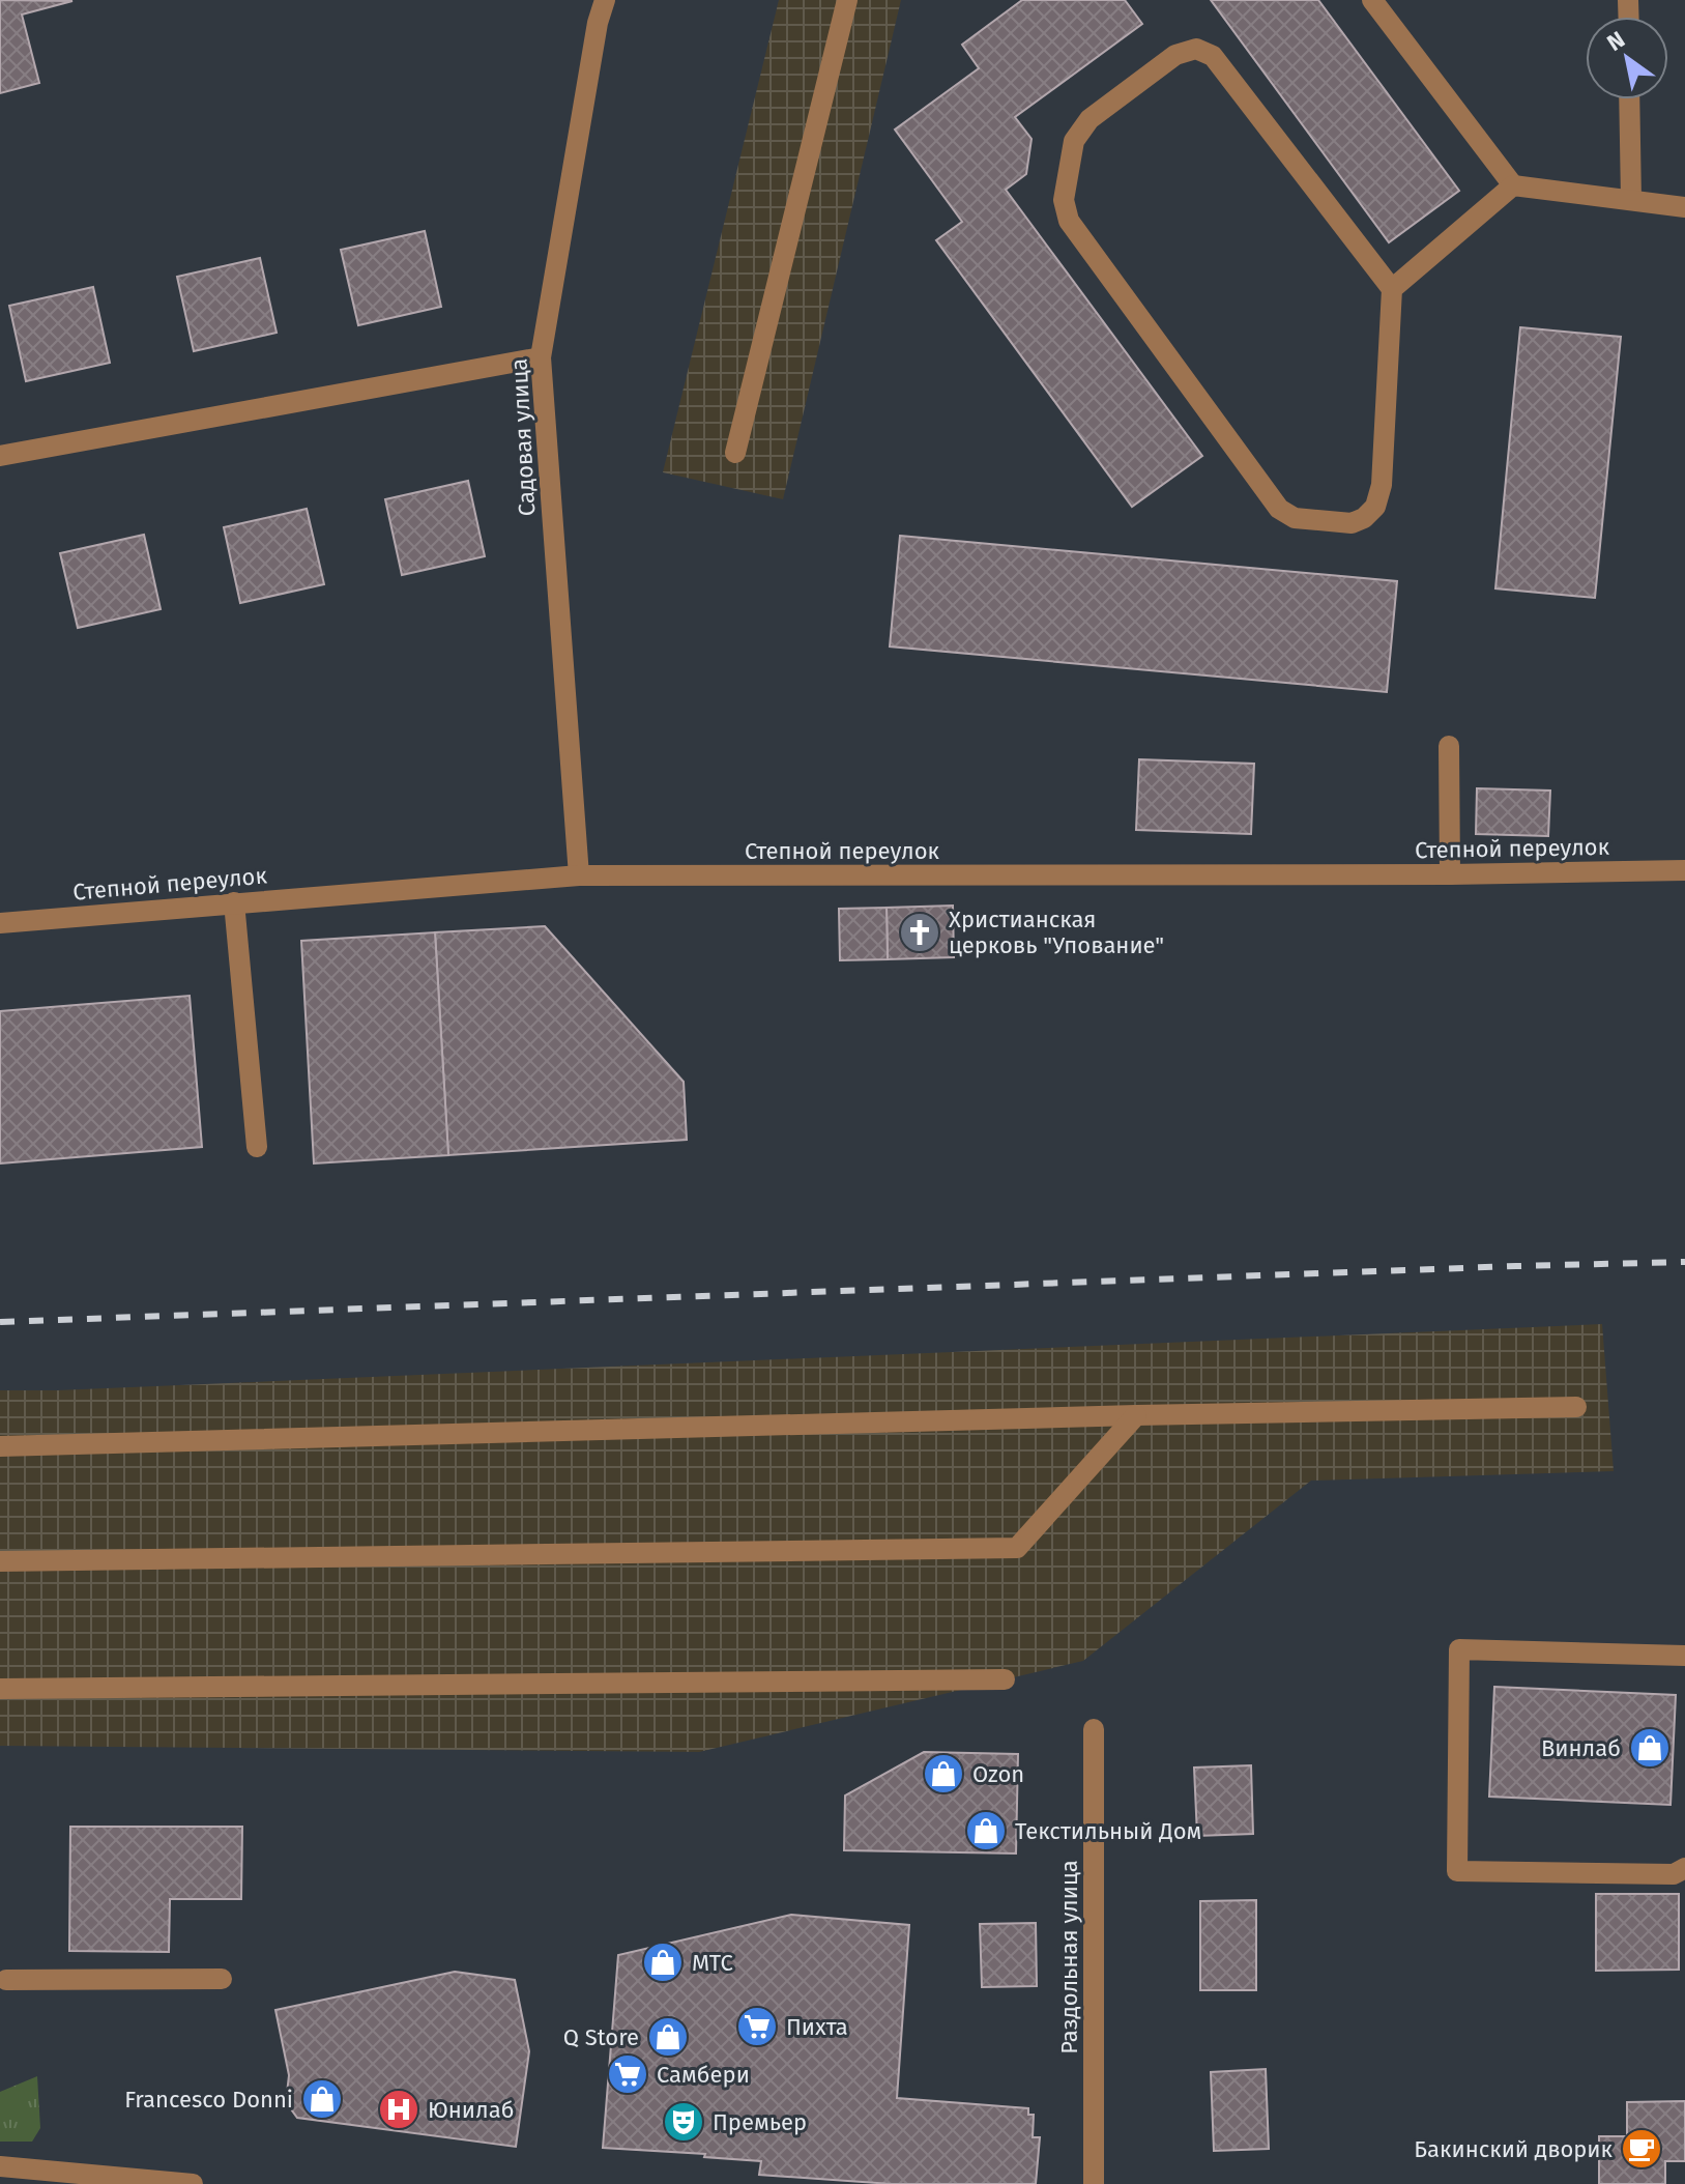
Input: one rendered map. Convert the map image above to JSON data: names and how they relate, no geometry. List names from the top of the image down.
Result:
{
  "streets": {
    "street": ["Садовая улица", "Степной переулок", "Раздольная улица"]
  },
  "crossings": [
    ["Садовая улица", "Степной переулок"]
  ],
  "places": {
    "church": ["Христианская церковь \"Упование\""],
    "shop": [
      "Винлаб",
      "Ozon",
      "Текстильный Дом",
      "МТС",
      "Q Store",
      "Francesco Donni"
    ],
    "supermarket": ["Пихта", "Самбери"],
    "hospital": ["Юнилаб"],
    "theatre": ["Премьер"],
    "cafe": ["Бакинский дворик"]
  },
  "north": "top left"
}
